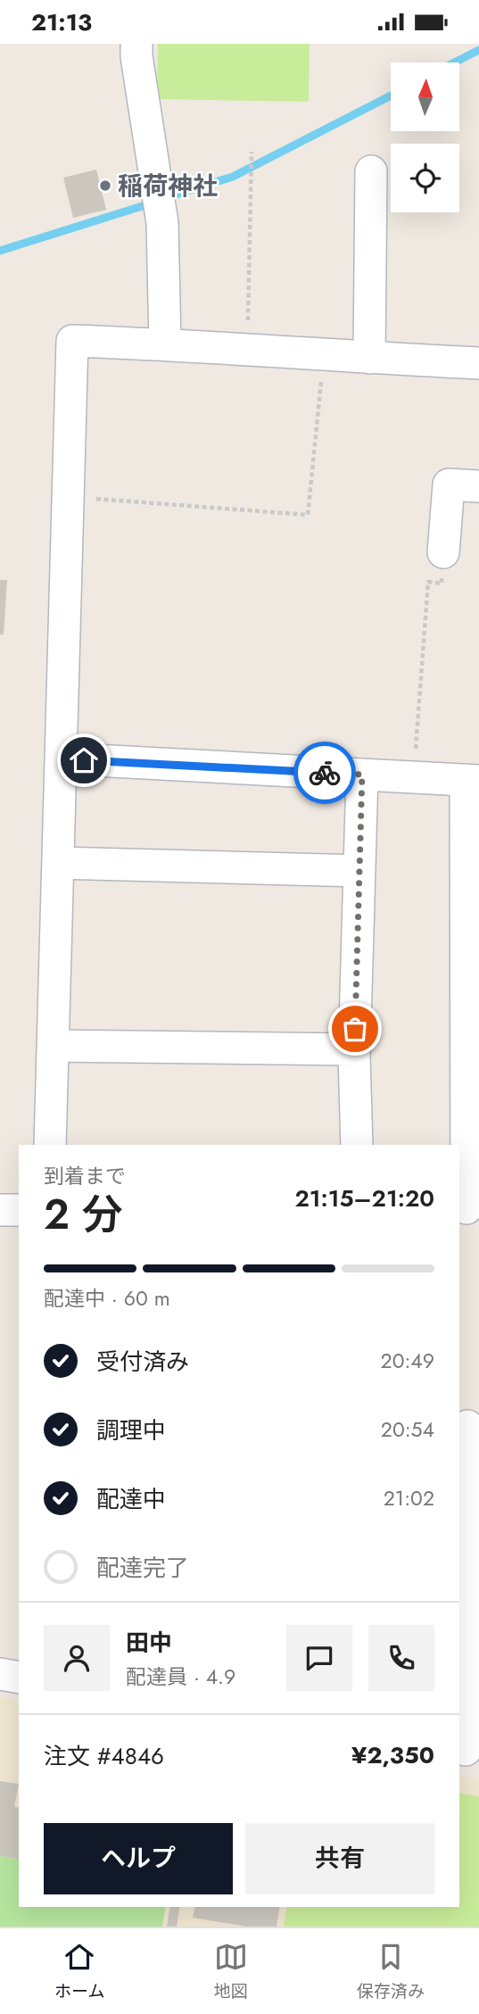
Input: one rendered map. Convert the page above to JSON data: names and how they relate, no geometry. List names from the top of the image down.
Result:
{
  "places": ["稲荷神社"],
  "north": "top",
  "page": {
    "status": "21:13",
    "heading": ["2 分", "到着まで", "21:15–21:20"],
    "panel": [
      "田中",
      "配達員 · 4.9",
      "注文 #4846",
      "¥2,350"
    ],
    "bar": "配達中 · 60 m",
    "list": [
      ["受付済み", "20:49"],
      ["調理中", "20:54"],
      ["配達中", "21:02"],
      "配達完了"
    ],
    "buttons": ["ヘルプ", "共有"],
    "tabs": ["ホーム", "地図", "保存済み"]
  }
}
